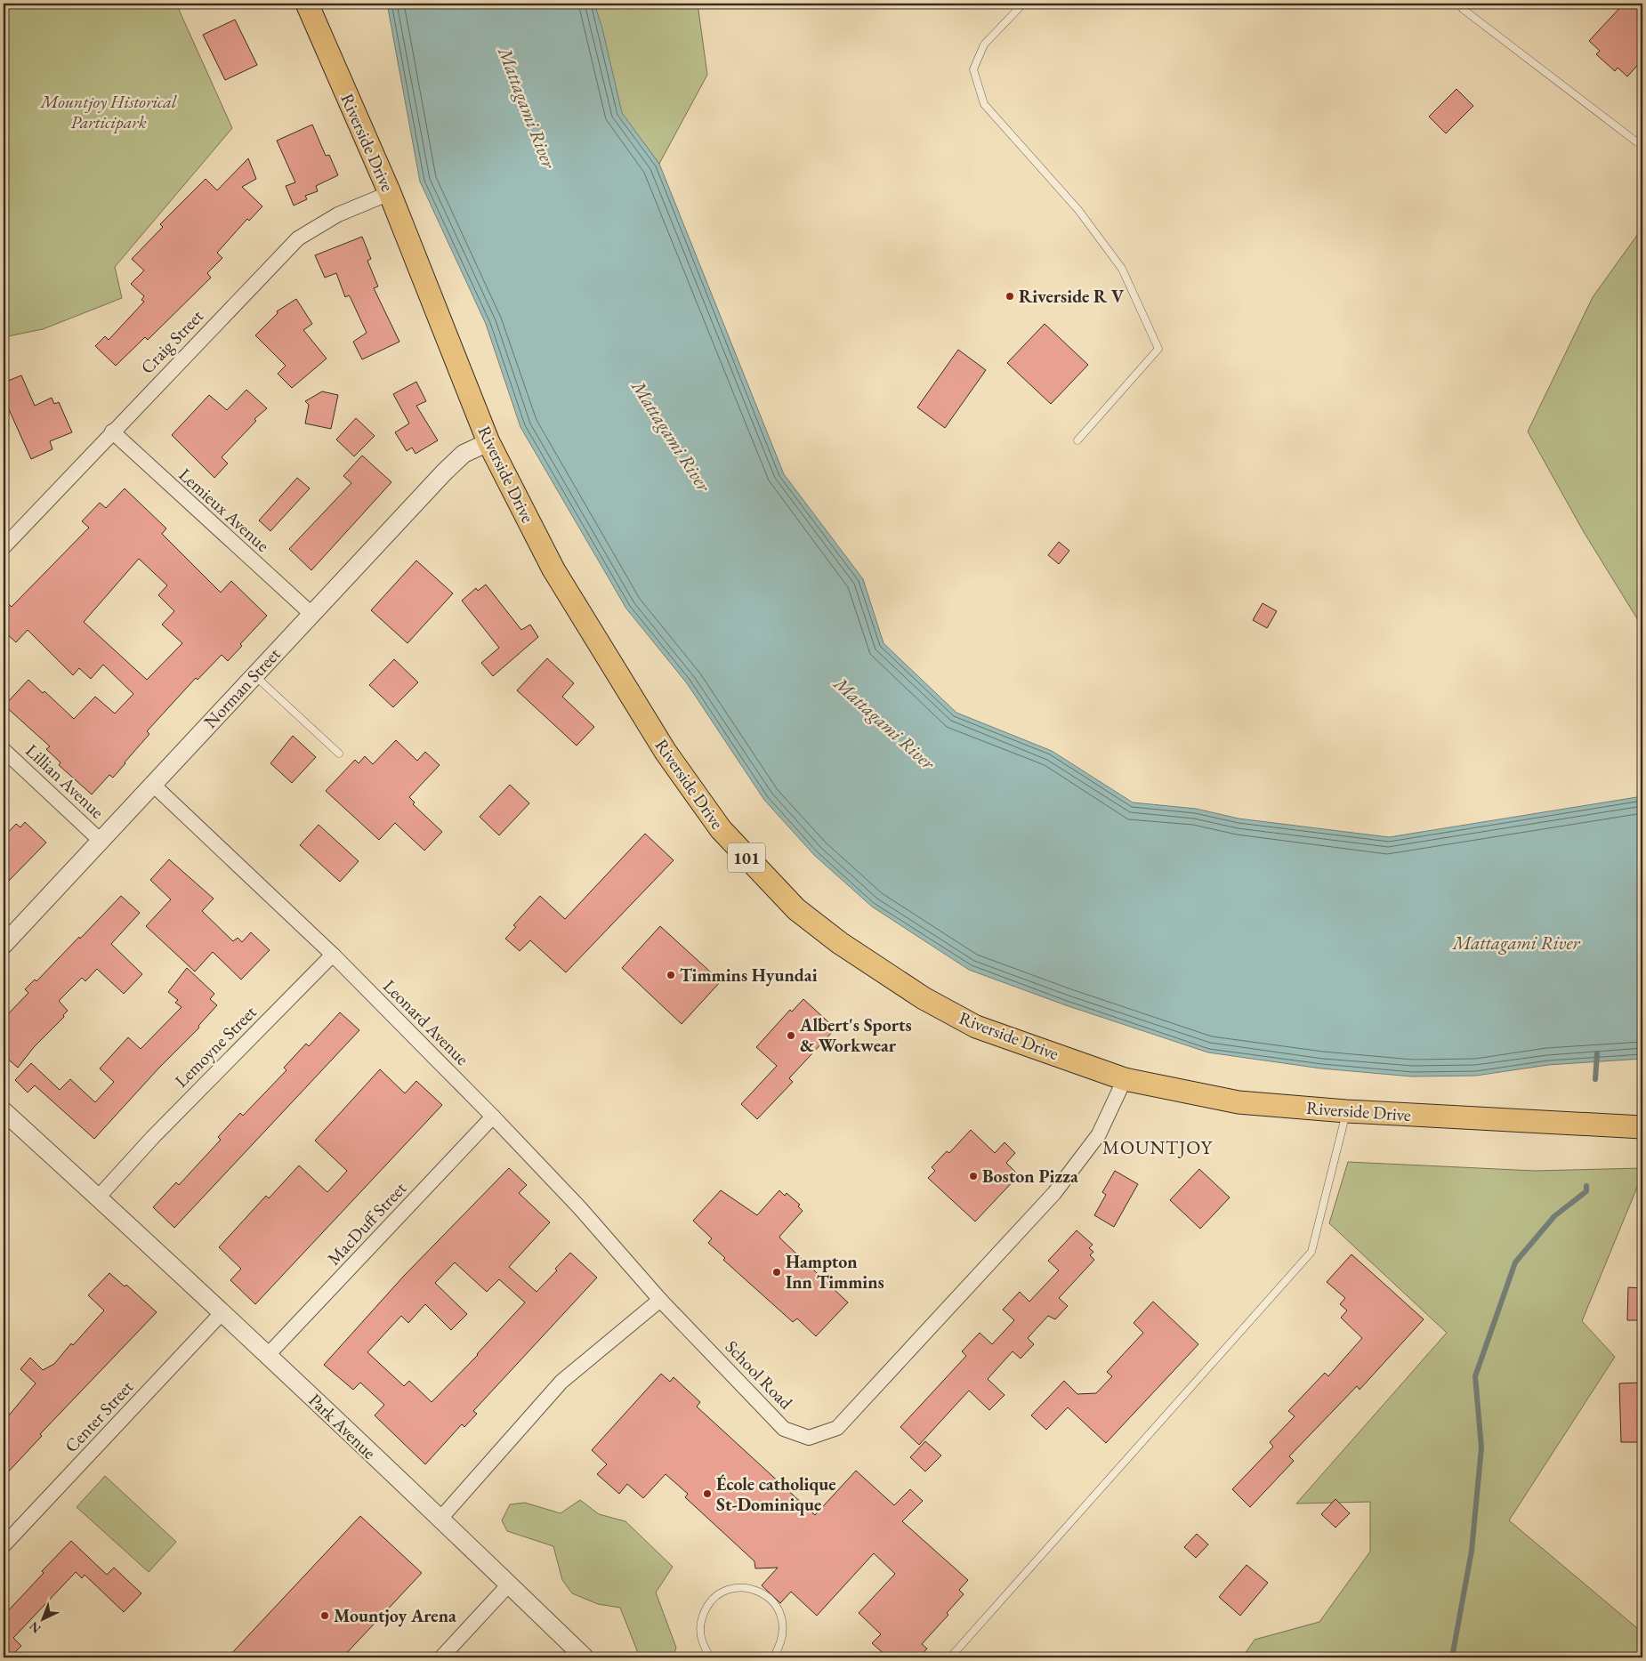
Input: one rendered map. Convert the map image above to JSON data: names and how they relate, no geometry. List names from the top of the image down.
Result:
{
  "streets": {
    "main road": ["Riverside Drive", "101"],
    "street": [
      "Craig Street",
      "Lemieux Avenue",
      "Norman Street",
      "Lillian Avenue",
      "Leonard Avenue",
      "Lemoyne Street",
      "MacDuff Street",
      "School Road",
      "Center Street",
      "Park Avenue"
    ]
  },
  "crossings": [
    ["Riverside Drive", "Craig Street"],
    ["Riverside Drive", "Norman Street"],
    ["Riverside Drive", "School Road"],
    ["Craig Street", "Lemieux Avenue"],
    ["Lemieux Avenue", "Norman Street"],
    ["Norman Street", "Lillian Avenue"],
    ["Norman Street", "Leonard Avenue"],
    ["Leonard Avenue", "Lemoyne Street"],
    ["Leonard Avenue", "MacDuff Street"],
    ["Leonard Avenue", "School Road"],
    ["Lemoyne Street", "Park Avenue"],
    ["MacDuff Street", "Park Avenue"],
    ["Center Street", "Park Avenue"]
  ],
  "districts": ["MOUNTJOY"],
  "water": ["Mattagami River"],
  "parks": ["Mountjoy Historical Participark"],
  "places": [
    "Riverside R V",
    "Timmins Hyundai",
    "Albert's Sports & Workwear",
    "Boston Pizza",
    "Hampton Inn Timmins",
    "École catholique St-Dominique",
    "Mountjoy Arena"
  ],
  "north": "bottom left"
}
